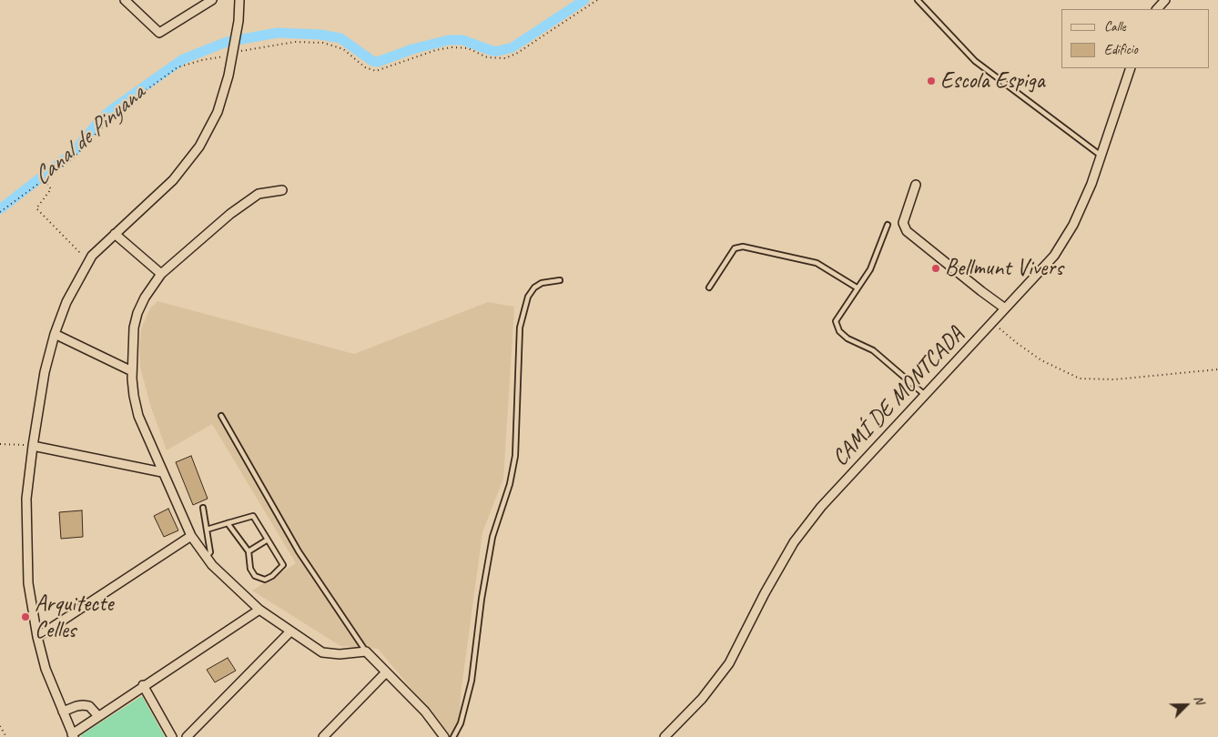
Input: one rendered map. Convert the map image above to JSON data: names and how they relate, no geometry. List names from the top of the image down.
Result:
{
  "streets": {
    "street": ["CAMÍ DE MONTCADA"]
  },
  "water": ["Canal de Pinyana"],
  "places": ["Escola Espiga", "Bellmunt Vivers", "Arquitecte Celles"],
  "legend": ["Calle", "Edificio"],
  "north": "top right"
}
